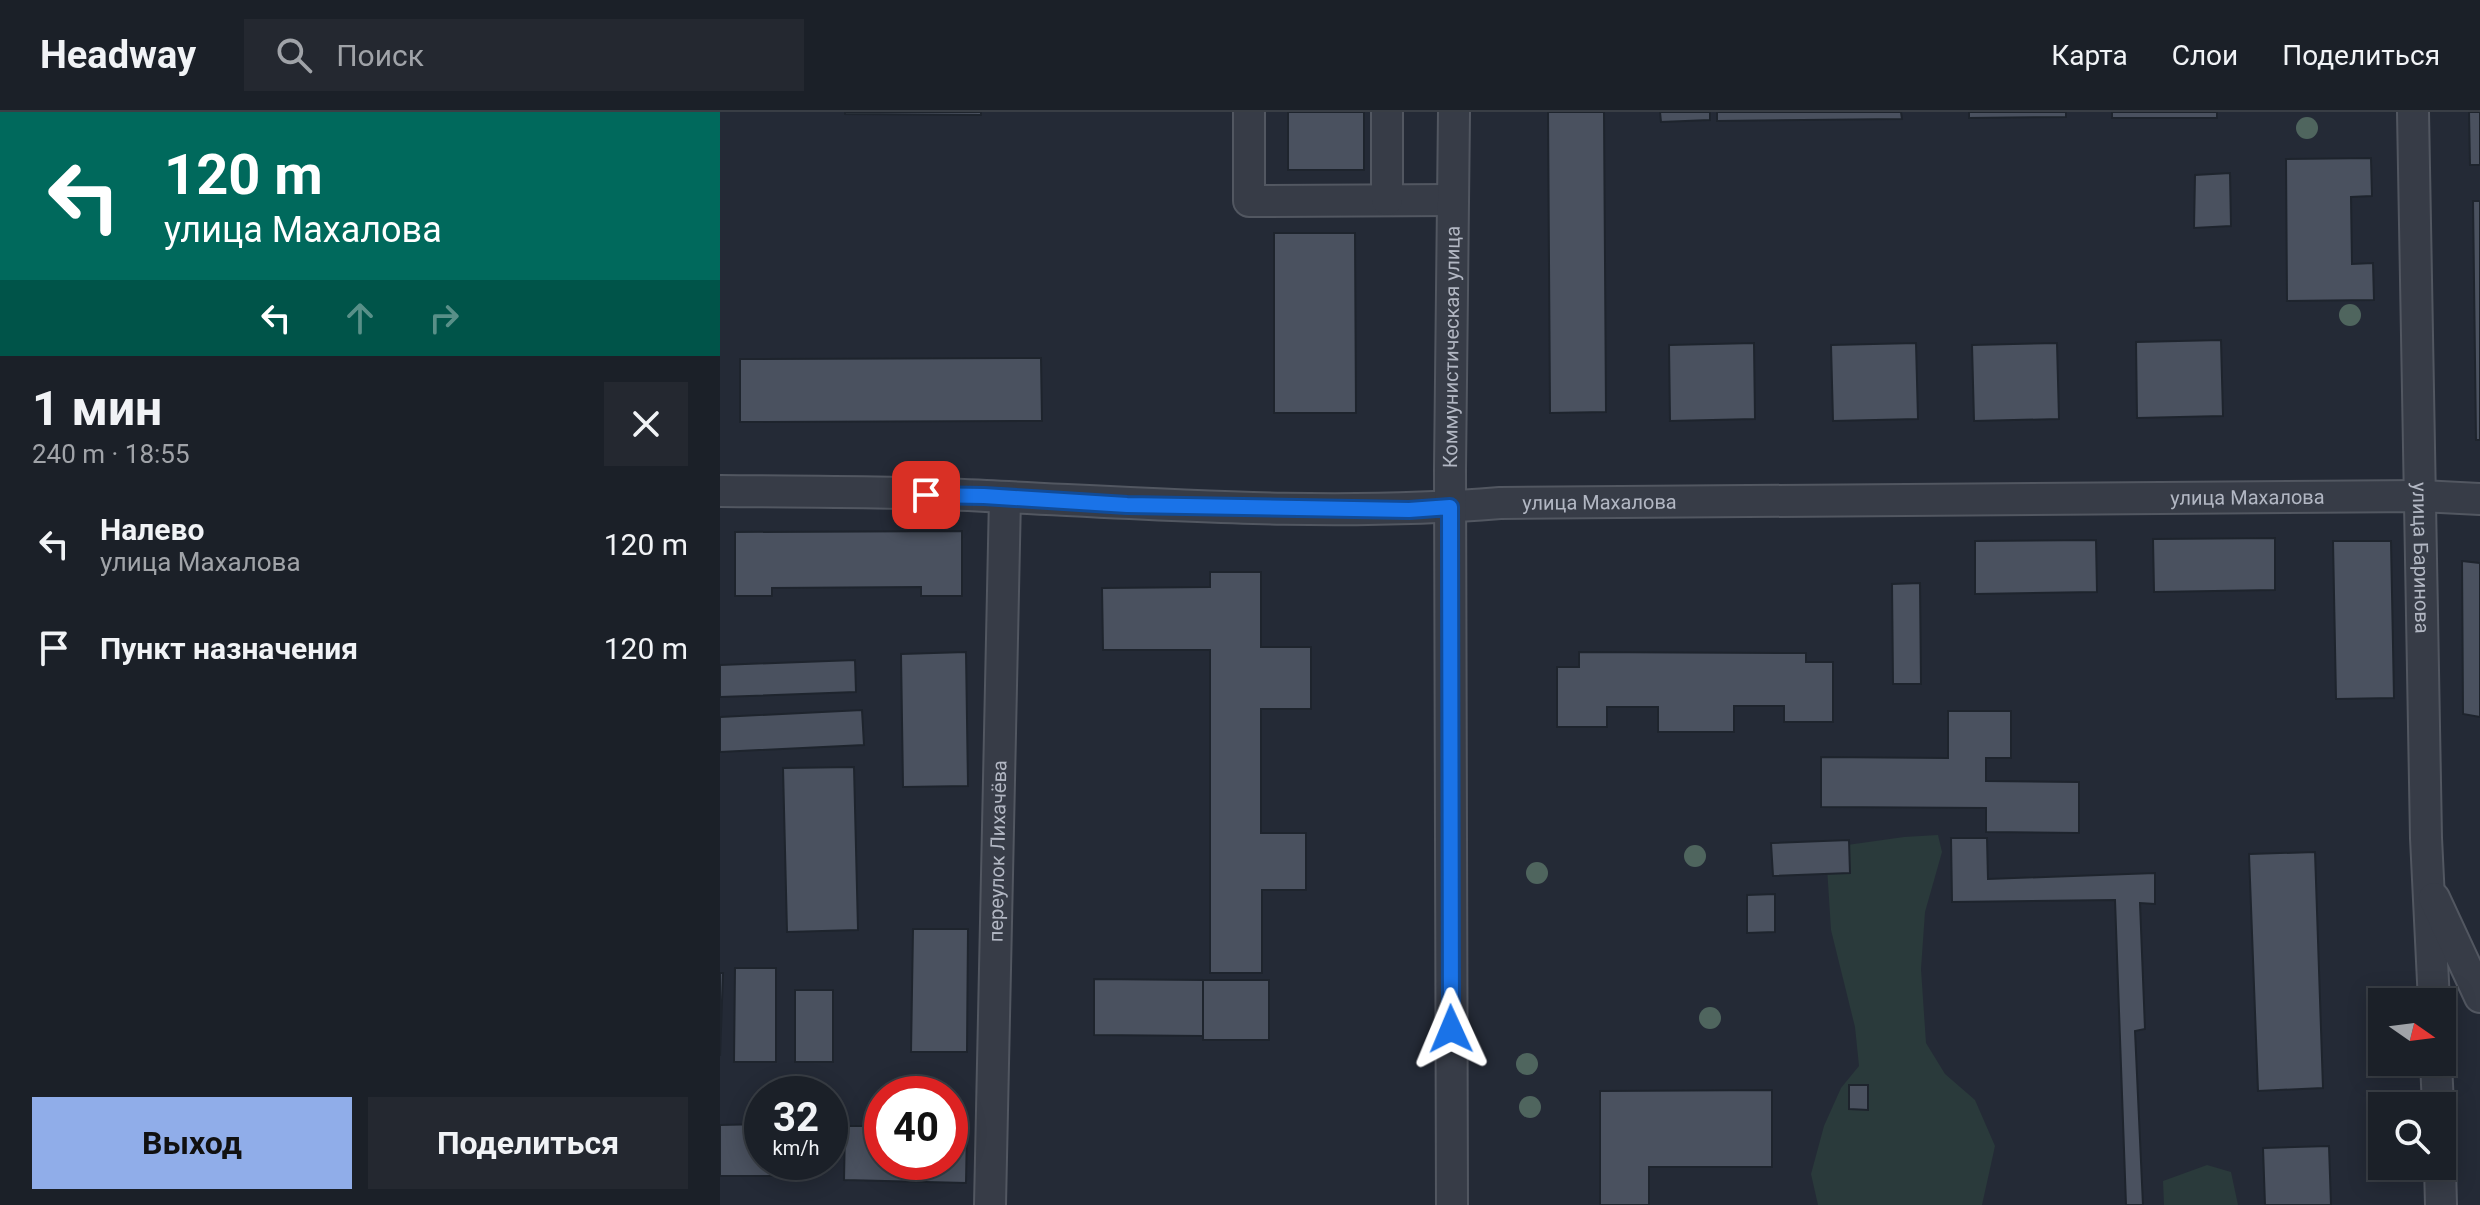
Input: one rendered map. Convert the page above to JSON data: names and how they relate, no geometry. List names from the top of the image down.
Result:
{
  "streets": {
    "street": [
      "Коммунистическая улица",
      "улица Махалова",
      "улица Баринова",
      "переулок Лихачёва"
    ]
  },
  "crossings": [
    ["Коммунистическая улица", "улица Махалова"],
    ["улица Махалова", "улица Баринова"],
    ["улица Махалова", "переулок Лихачёва"]
  ],
  "north": "right",
  "page": {
    "header": "Headway",
    "search": "Поиск",
    "nav": ["Карта", "Слои", "Поделиться"],
    "turn": ["120 m", "улица Махалова"],
    "heading": ["1 мин", "240 m · 18:55"],
    "list": [
      {
        "name": "Налево",
        "note": "улица Махалова",
        "value": "120 m"
      },
      {
        "name": "Пункт назначения",
        "value": "120 m"
      }
    ],
    "speed": "32 km/h",
    "limit": "40",
    "buttons": ["Выход", "Поделиться"]
  }
}
